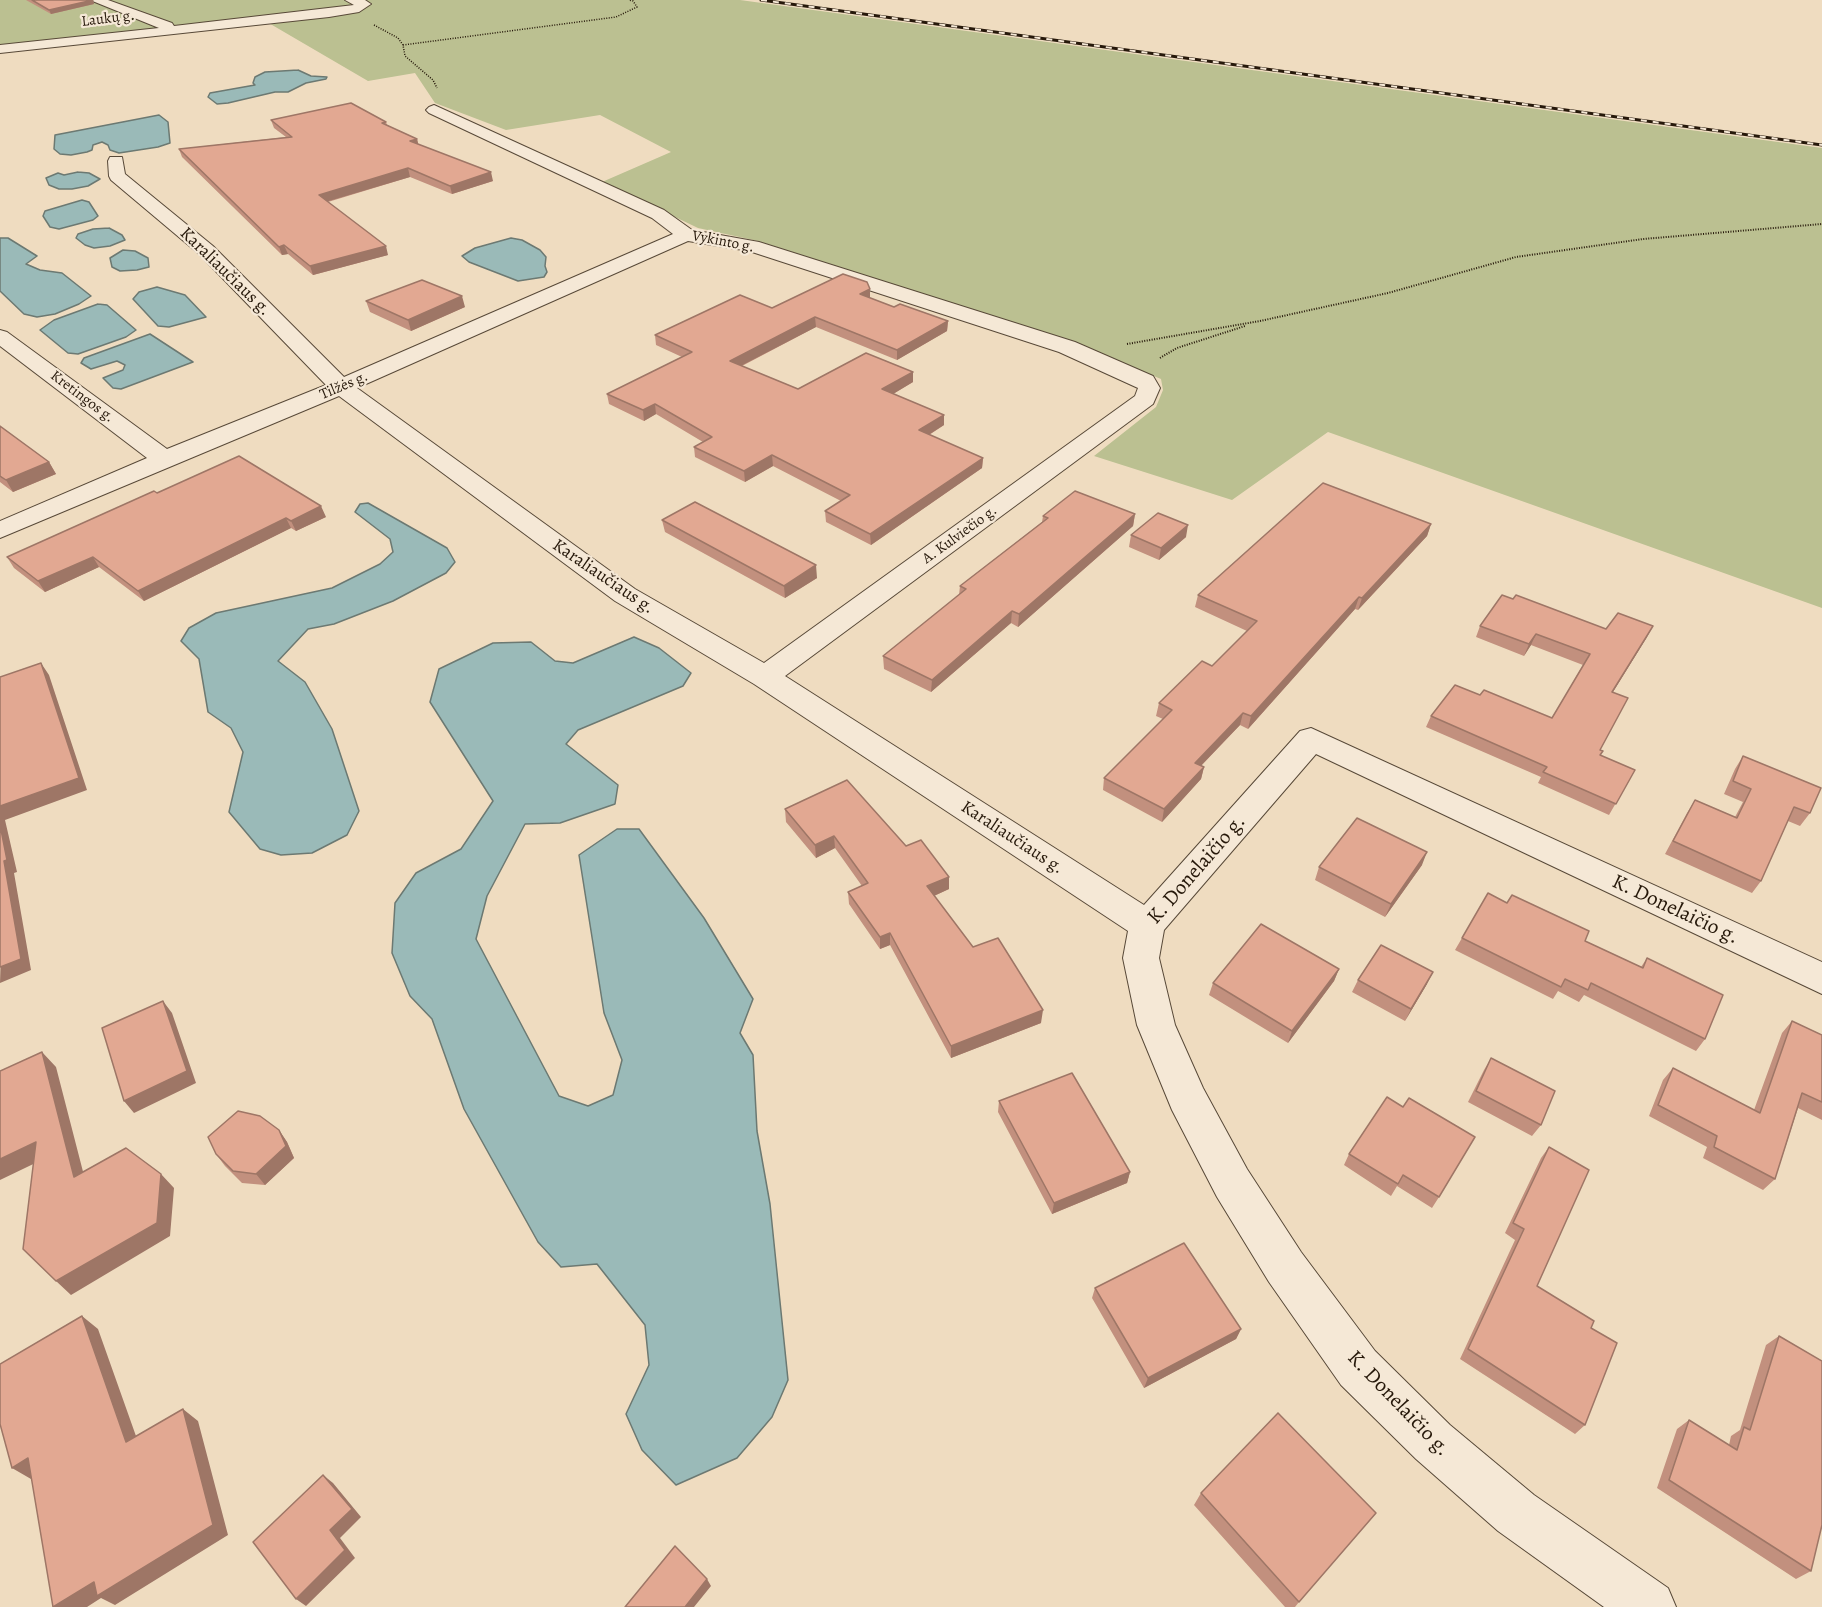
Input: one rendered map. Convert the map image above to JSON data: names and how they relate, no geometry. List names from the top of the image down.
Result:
{
  "streets": {
    "street": [
      "Laukų g.",
      "Vykinto g.",
      "Karaliaučiaus g.",
      "Tilžės g.",
      "Kretingos g.",
      "A. Kulviečio g.",
      "K. Donelaičio g."
    ]
  },
  "crossings": [
    ["Vykinto g.", "Tilžės g."],
    ["Vykinto g.", "A. Kulviečio g."],
    ["Karaliaučiaus g.", "Tilžės g."],
    ["Karaliaučiaus g.", "A. Kulviečio g."],
    ["Karaliaučiaus g.", "K. Donelaičio g."],
    ["Tilžės g.", "Kretingos g."]
  ]
}
